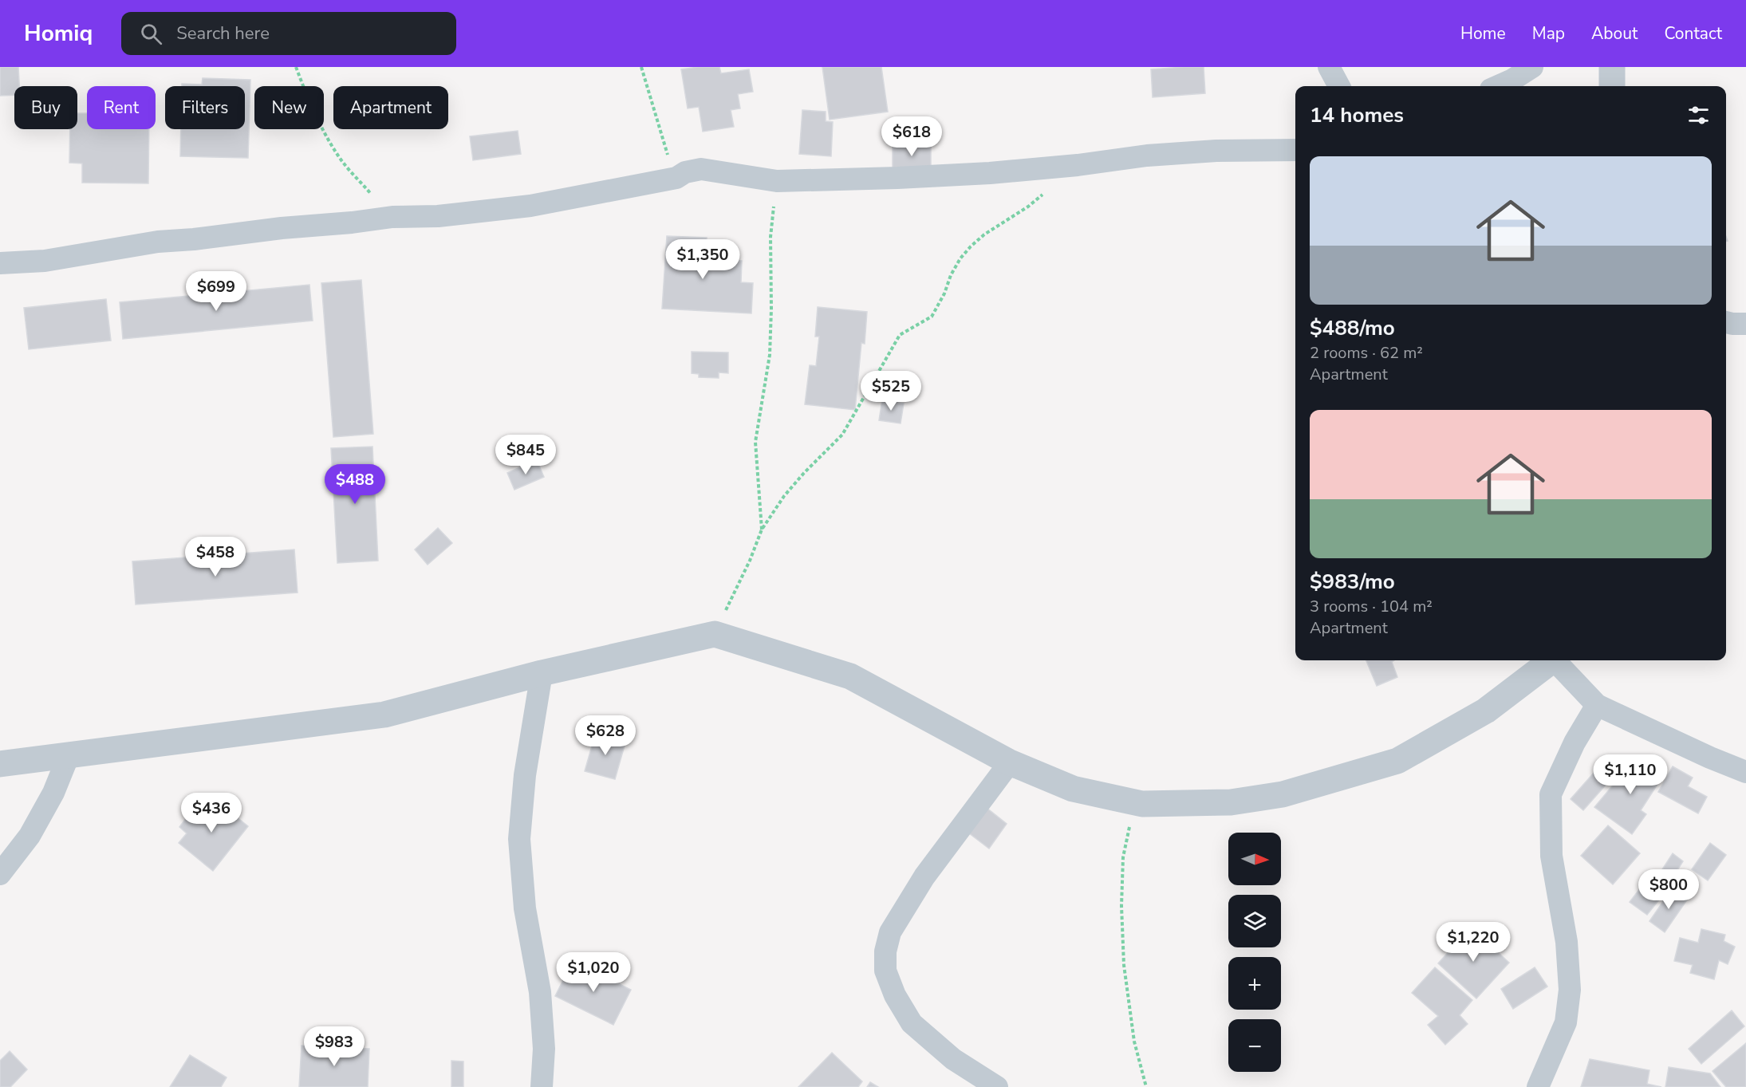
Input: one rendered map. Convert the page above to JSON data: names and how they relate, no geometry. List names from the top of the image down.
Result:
{
  "north": "right",
  "page": {
    "header": "Homiq",
    "search": "Search here",
    "nav": [
      "Home",
      "Map",
      "About",
      "Contact"
    ],
    "chip": [
      "Buy",
      "Rent",
      "Filters",
      "New",
      "Apartment"
    ],
    "heading": "14 homes",
    "price": [
      "$618",
      "$1,350",
      "$699",
      "$525",
      "$845",
      "$488",
      "$458",
      "$628",
      "$1,110",
      "$436",
      "$800",
      "$1,220",
      "$1,020",
      "$983"
    ],
    "list": [
      {
        "name": "$488/mo",
        "note": "2 rooms · 62 m² · Apartment"
      },
      {
        "name": "$983/mo",
        "note": "3 rooms · 104 m² · Apartment"
      }
    ],
    "map_buttons": ["+", "−"]
  }
}
